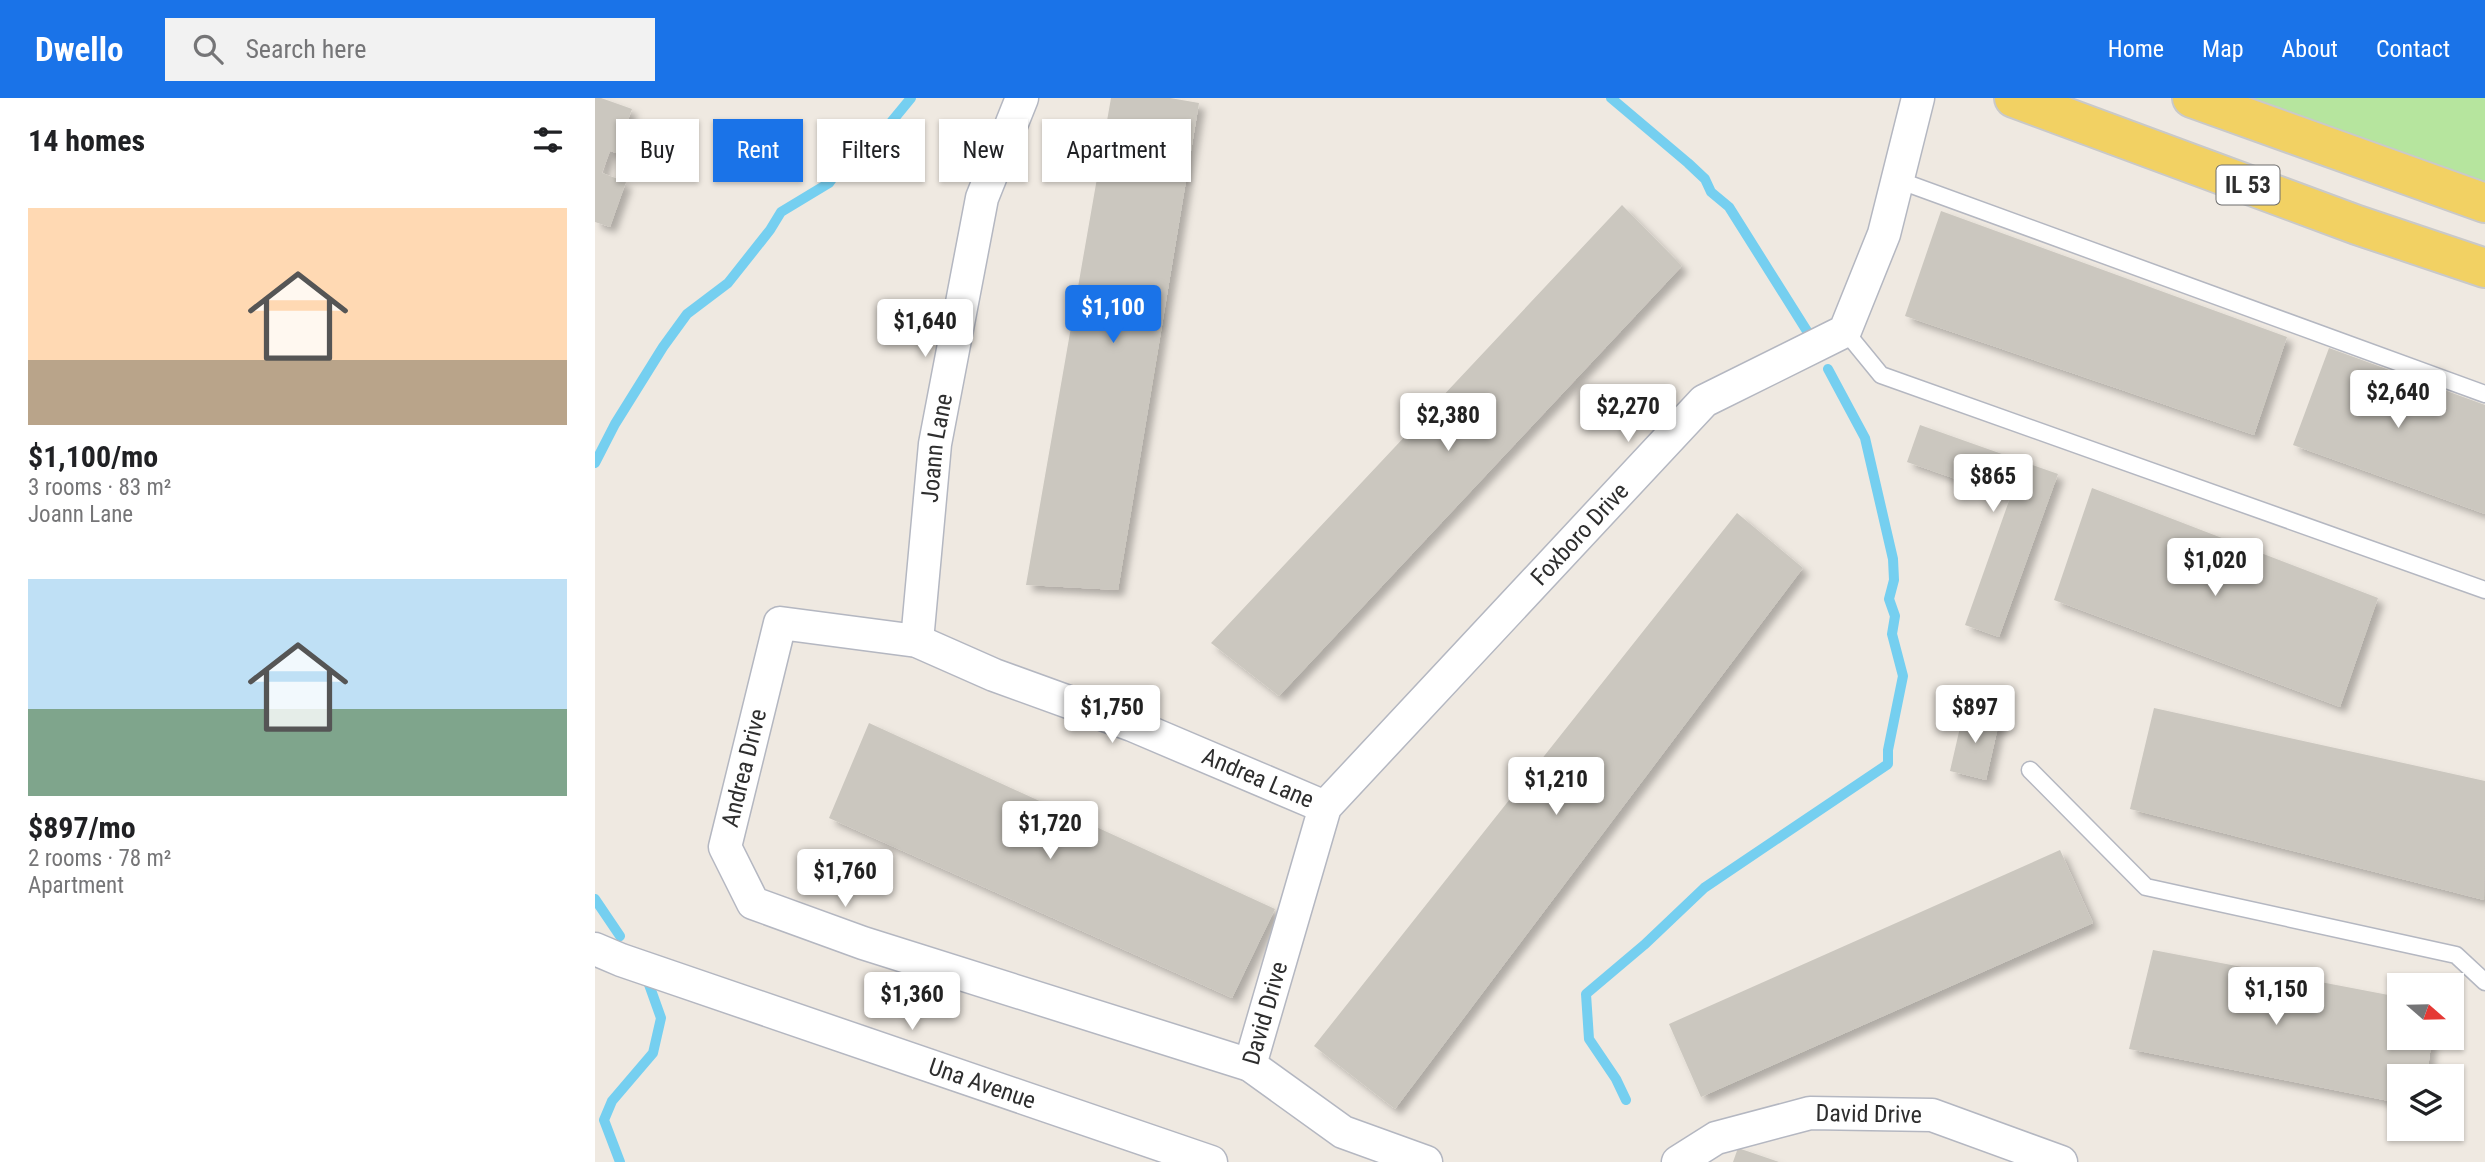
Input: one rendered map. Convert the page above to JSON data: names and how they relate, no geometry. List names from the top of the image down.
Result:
{
  "streets": {
    "main road": ["IL 53"],
    "street": [
      "Joann Lane",
      "Foxboro Drive",
      "Andrea Drive",
      "Andrea Lane",
      "David Drive",
      "Una Avenue"
    ]
  },
  "crossings": [
    ["Joann Lane", "Andrea Drive"],
    ["Joann Lane", "Andrea Lane"],
    ["Foxboro Drive", "Andrea Lane"],
    ["Foxboro Drive", "David Drive"],
    ["Andrea Drive", "Andrea Lane"],
    ["Andrea Drive", "David Drive"],
    ["Andrea Lane", "David Drive"]
  ],
  "north": "right",
  "page": {
    "header": "Dwello",
    "search": "Search here",
    "nav": [
      "Home",
      "Map",
      "About",
      "Contact"
    ],
    "heading": "14 homes",
    "chip": [
      "Buy",
      "Rent",
      "Filters",
      "New",
      "Apartment"
    ],
    "list": [
      {
        "name": "$1,100/mo",
        "note": "3 rooms · 83 m² · Joann Lane"
      },
      {
        "name": "$897/mo",
        "note": "2 rooms · 78 m² · Apartment"
      }
    ],
    "price": [
      "$1,100",
      "$1,640",
      "$2,640",
      "$2,270",
      "$2,380",
      "$865",
      "$1,020",
      "$1,750",
      "$897",
      "$1,210",
      "$1,720",
      "$1,760",
      "$1,150",
      "$1,360"
    ]
  }
}
